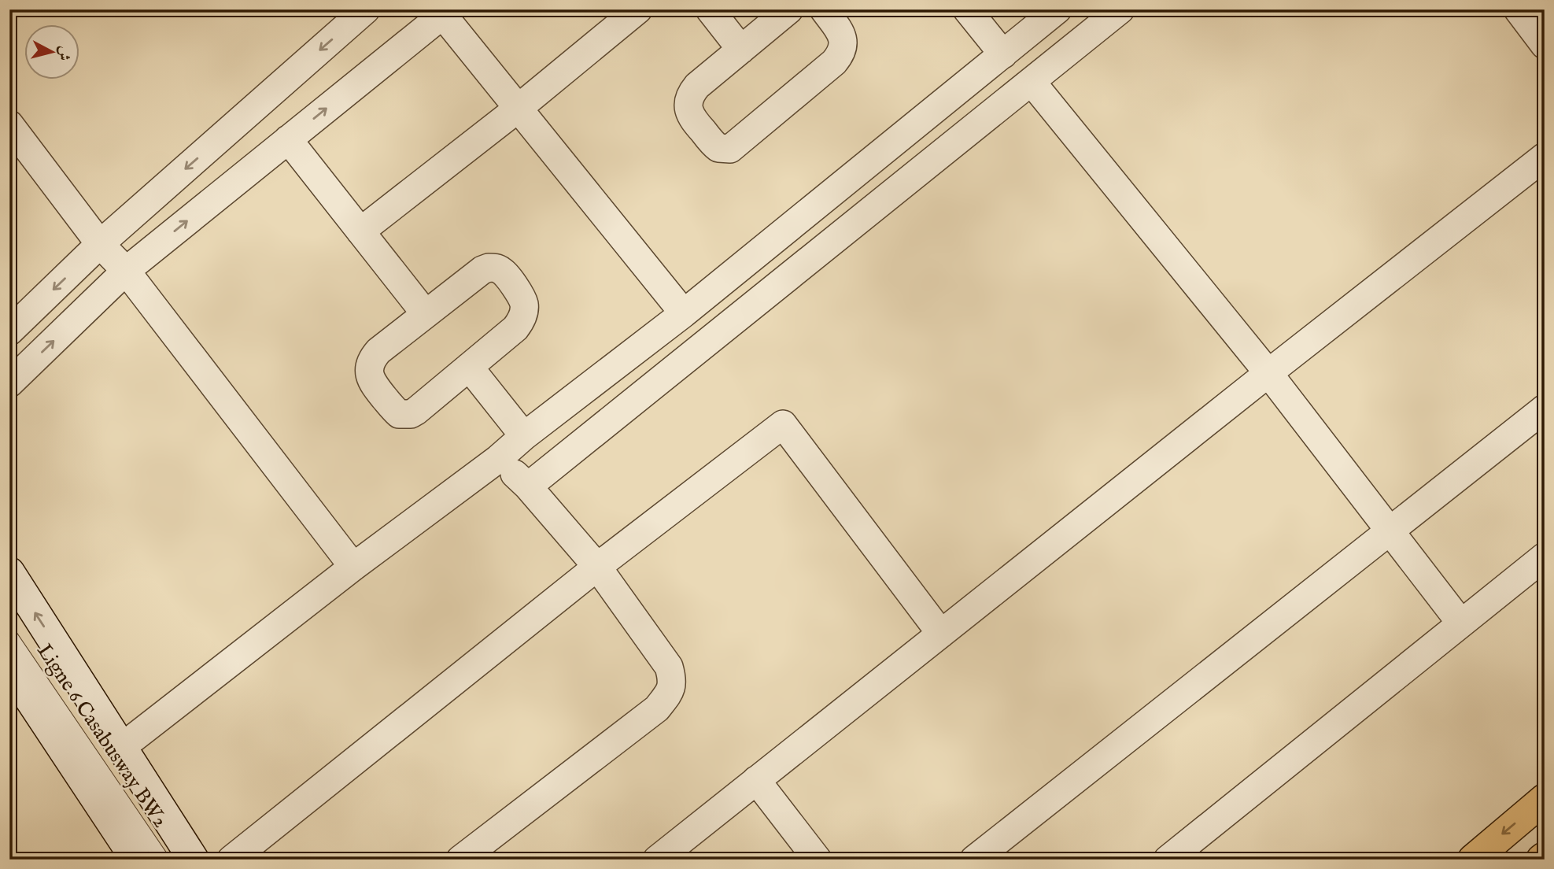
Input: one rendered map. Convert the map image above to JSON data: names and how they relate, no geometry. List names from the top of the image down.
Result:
{
  "streets": {
    "lane": ["Ligne 6 Casabusway BW2"]
  },
  "north": "right"
}
